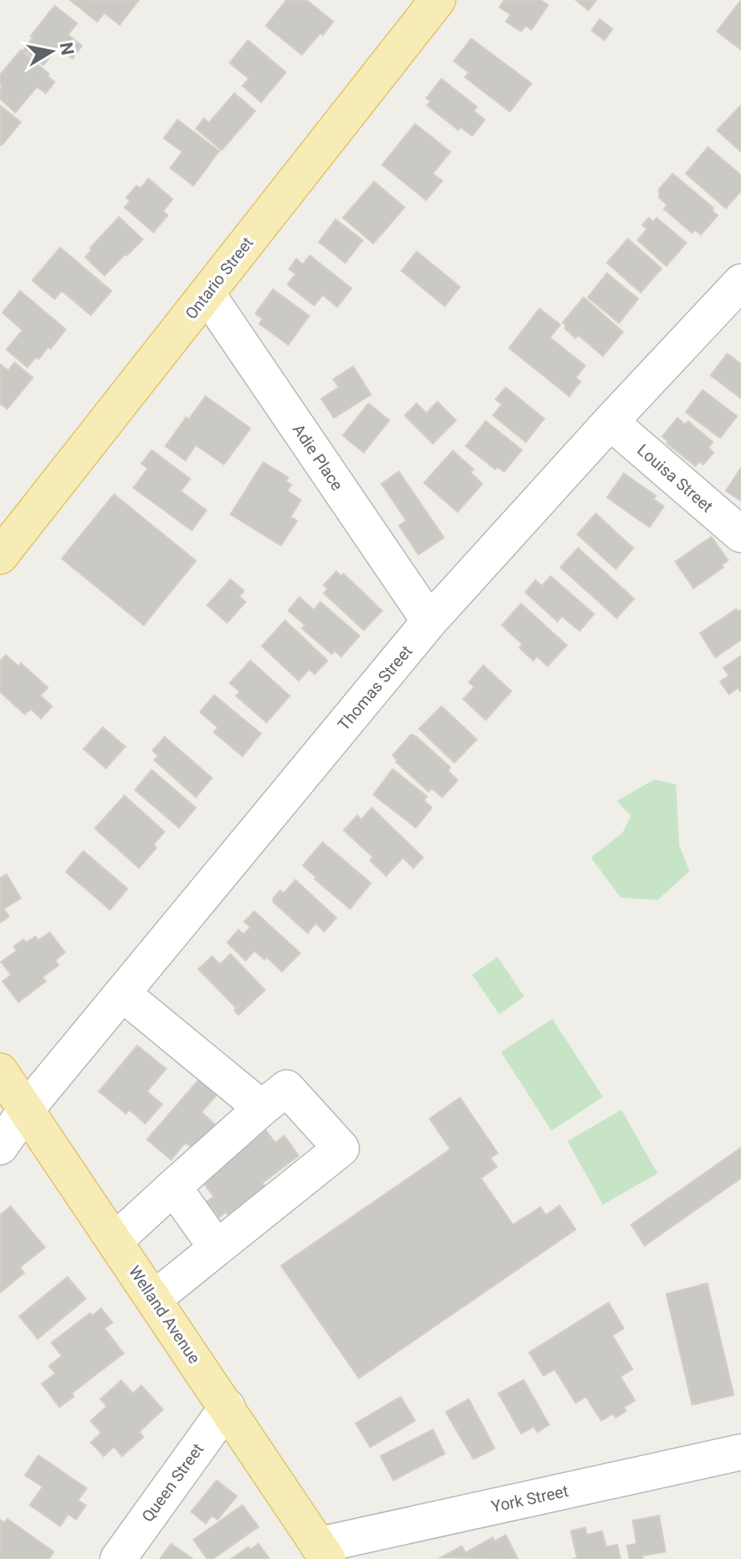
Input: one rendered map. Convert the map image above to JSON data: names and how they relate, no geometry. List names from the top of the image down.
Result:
{
  "streets": {
    "main road": ["Ontario Street", "Welland Avenue"],
    "street": [
      "Adie Place",
      "Louisa Street",
      "Thomas Street",
      "Queen Street",
      "York Street"
    ]
  },
  "crossings": [
    ["Ontario Street", "Adie Place"],
    ["Adie Place", "Thomas Street"],
    ["Louisa Street", "Thomas Street"],
    ["Thomas Street", "Welland Avenue"],
    ["Welland Avenue", "Queen Street"],
    ["Welland Avenue", "York Street"]
  ],
  "north": "right"
}
